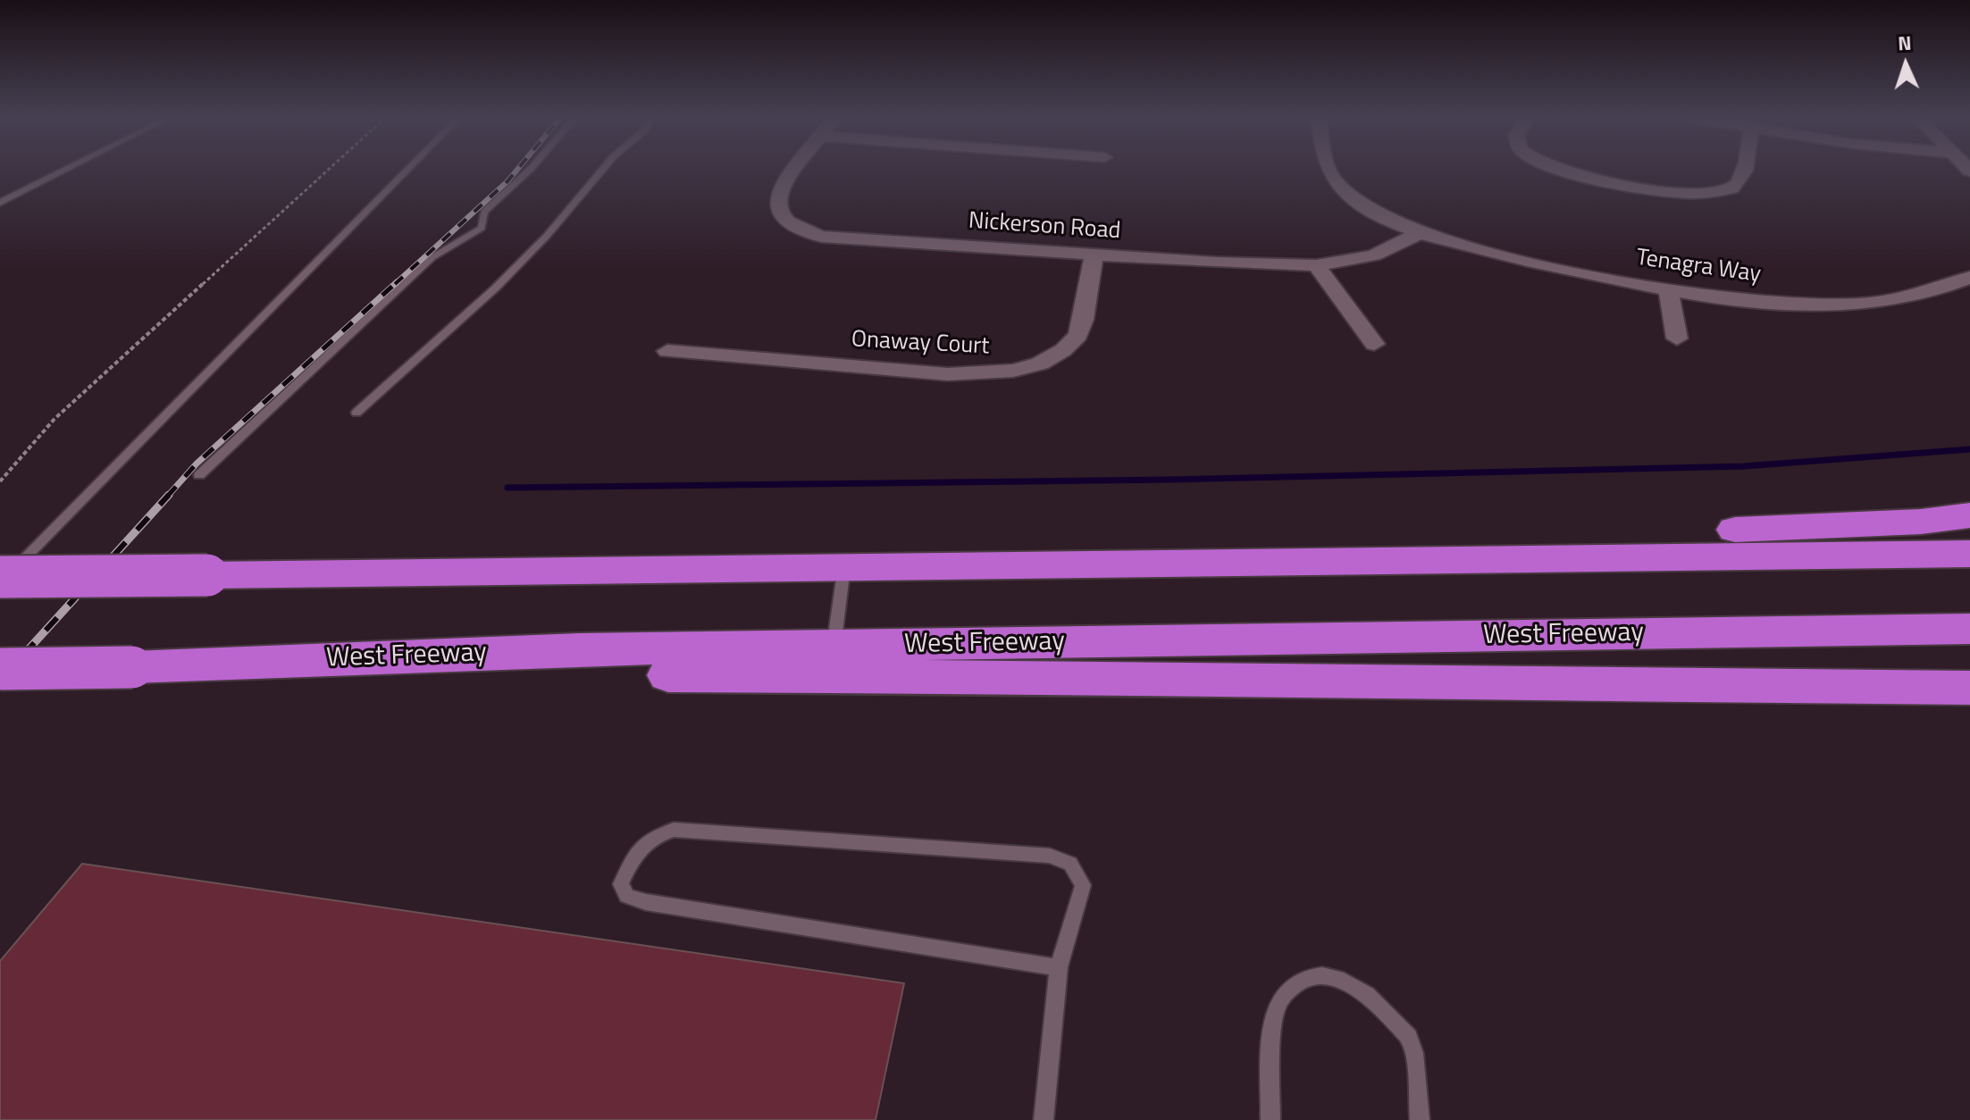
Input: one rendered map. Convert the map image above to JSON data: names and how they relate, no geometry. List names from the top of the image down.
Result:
{
  "streets": {
    "highway": ["West Freeway"],
    "street": ["Nickerson Road", "Tenagra Way", "Onaway Court"]
  },
  "crossings": [
    ["Nickerson Road", "Tenagra Way"],
    ["Nickerson Road", "Onaway Court"]
  ],
  "north": "top"
}
